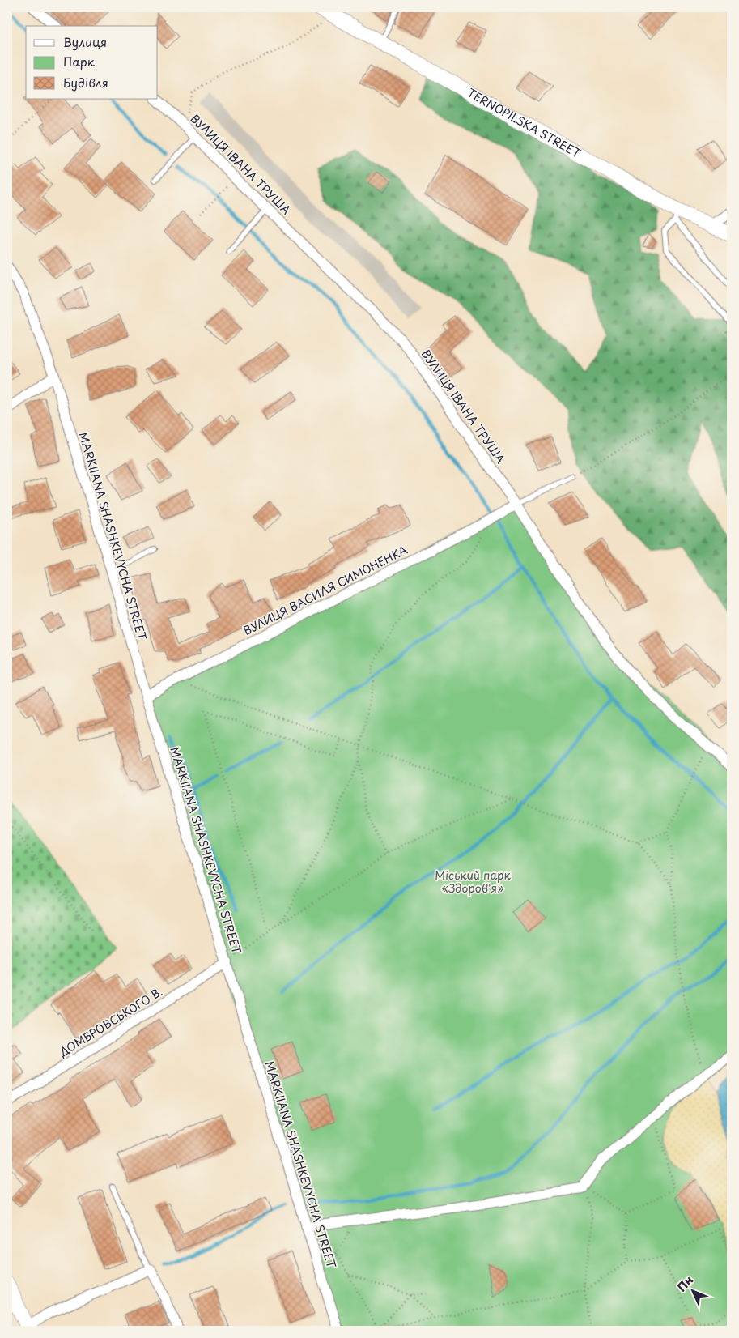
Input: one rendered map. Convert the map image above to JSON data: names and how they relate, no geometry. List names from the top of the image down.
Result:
{
  "streets": {
    "street": [
      "TERNOPILSKA STREET",
      "ВУЛИЦЯ ІВАНА ТРУША",
      "MARKIIANA SHASHKEVYCHA STREET",
      "ВУЛИЦЯ ВАСИЛЯ СИМОНЕНКА",
      "ДОМБРОВСЬКОГО В."
    ]
  },
  "crossings": [
    ["ВУЛИЦЯ ІВАНА ТРУША", "ВУЛИЦЯ ВАСИЛЯ СИМОНЕНКА"],
    ["MARKIIANA SHASHKEVYCHA STREET", "ВУЛИЦЯ ВАСИЛЯ СИМОНЕНКА"],
    ["MARKIIANA SHASHKEVYCHA STREET", "ДОМБРОВСЬКОГО В."]
  ],
  "parks": ["Міський парк «Здоров'я»"],
  "legend": ["Вулиця", "Парк", "Будівля"],
  "north": "top left"
}
